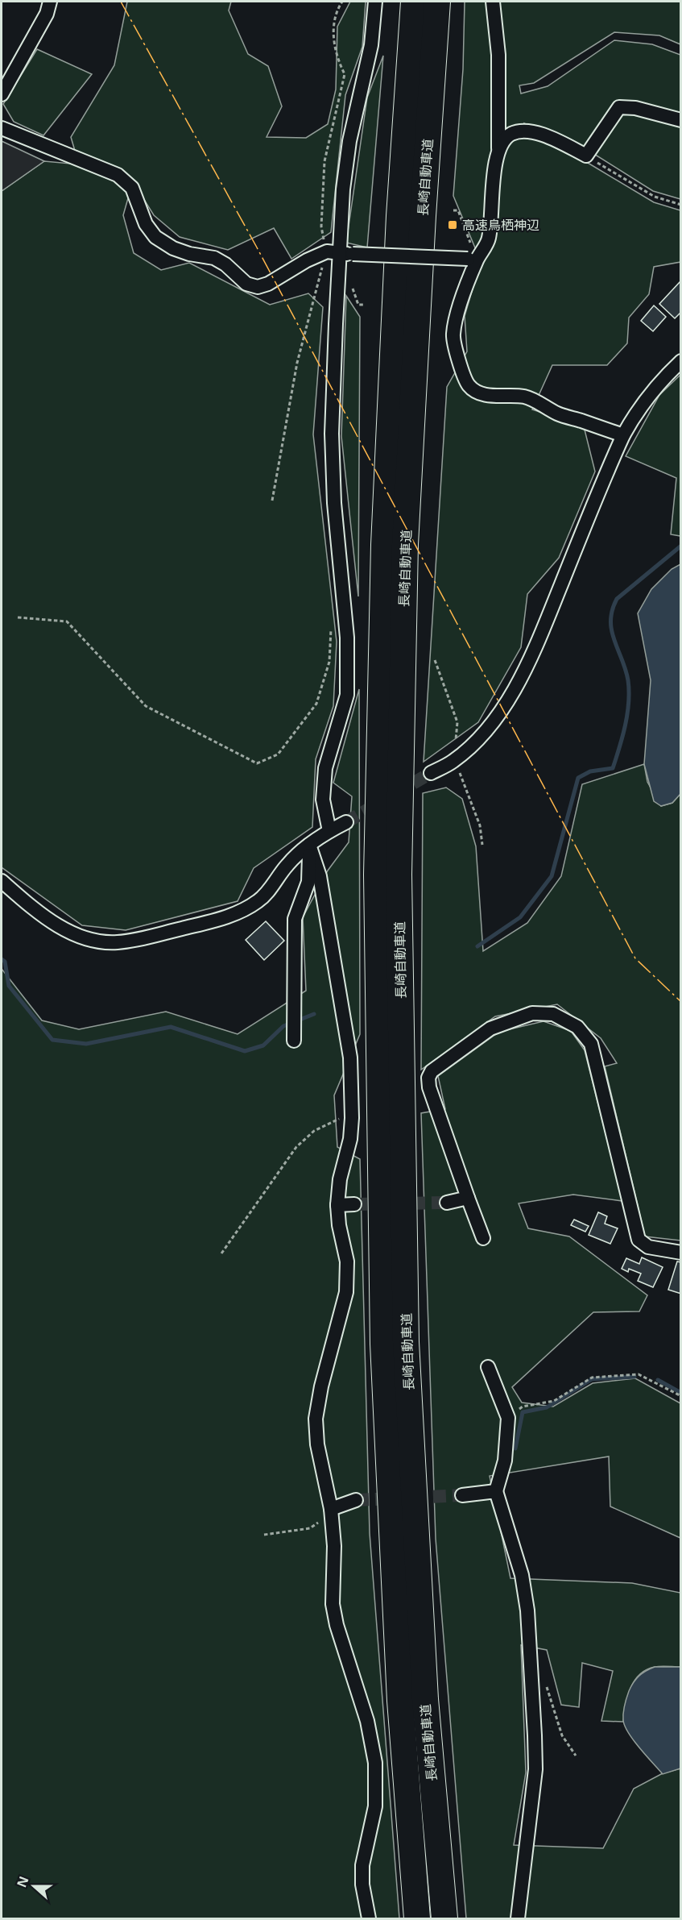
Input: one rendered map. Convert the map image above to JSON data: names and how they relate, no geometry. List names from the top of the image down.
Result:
{
  "streets": {
    "highway": ["長崎自動車道"]
  },
  "places": {
    "transit": ["高速鳥栖神辺"]
  },
  "north": "left"
}
